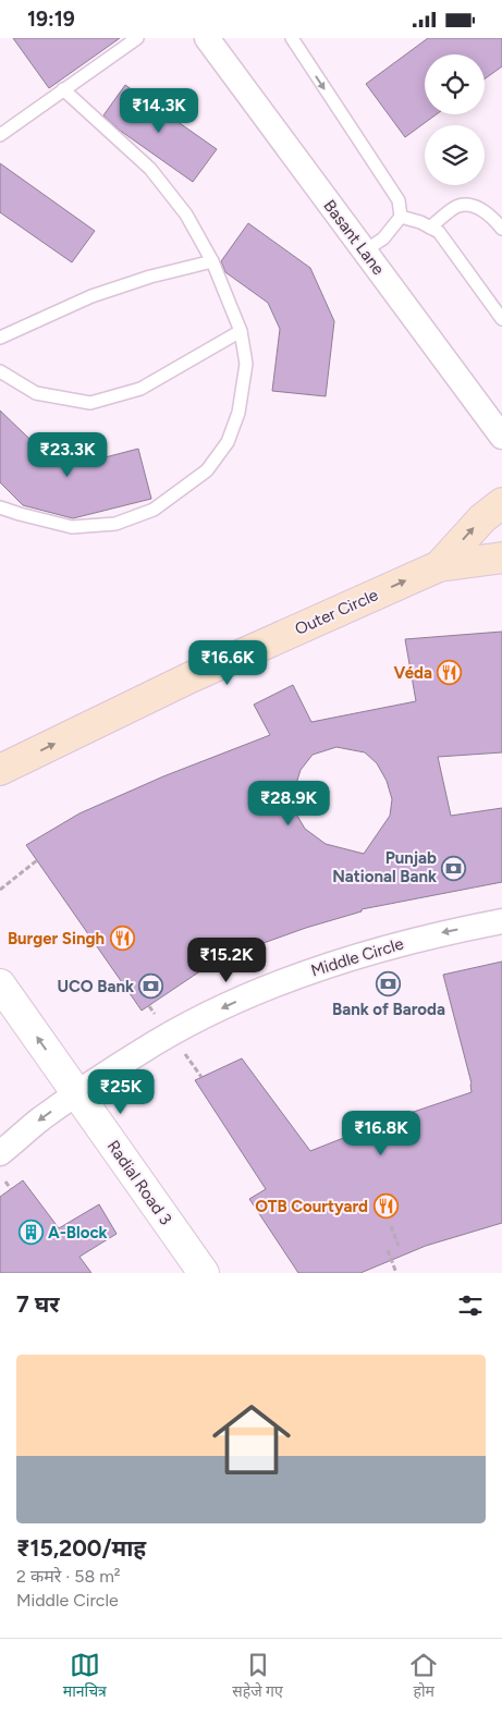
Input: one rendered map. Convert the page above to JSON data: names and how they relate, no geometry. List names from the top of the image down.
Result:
{
  "streets": {
    "main road": ["Outer Circle"],
    "street": ["Basant Lane", "Middle Circle", "Radial Road 3"]
  },
  "crossings": [
    ["Middle Circle", "Radial Road 3"]
  ],
  "one_way": ["Outer Circle", "Middle Circle", "Radial Road 3"],
  "places": {
    "restaurant": ["Véda", "Burger Singh", "OTB Courtyard"],
    "bank": ["Punjab National Bank", "Bank of Baroda", "UCO Bank"],
    "building": ["A-Block"]
  },
  "page": {
    "status": "19:19",
    "price": [
      "₹14.3K",
      "₹23.3K",
      "₹16.6K",
      "₹28.9K",
      "₹15.2K",
      "₹25K",
      "₹16.8K"
    ],
    "heading": "7 घर",
    "list": [
      {
        "name": "₹15,200/माह",
        "note": "2 कमरे · 58 m² · Middle Circle"
      }
    ],
    "tabs": ["मानचित्र", "सहेजे गए", "होम"]
  }
}
